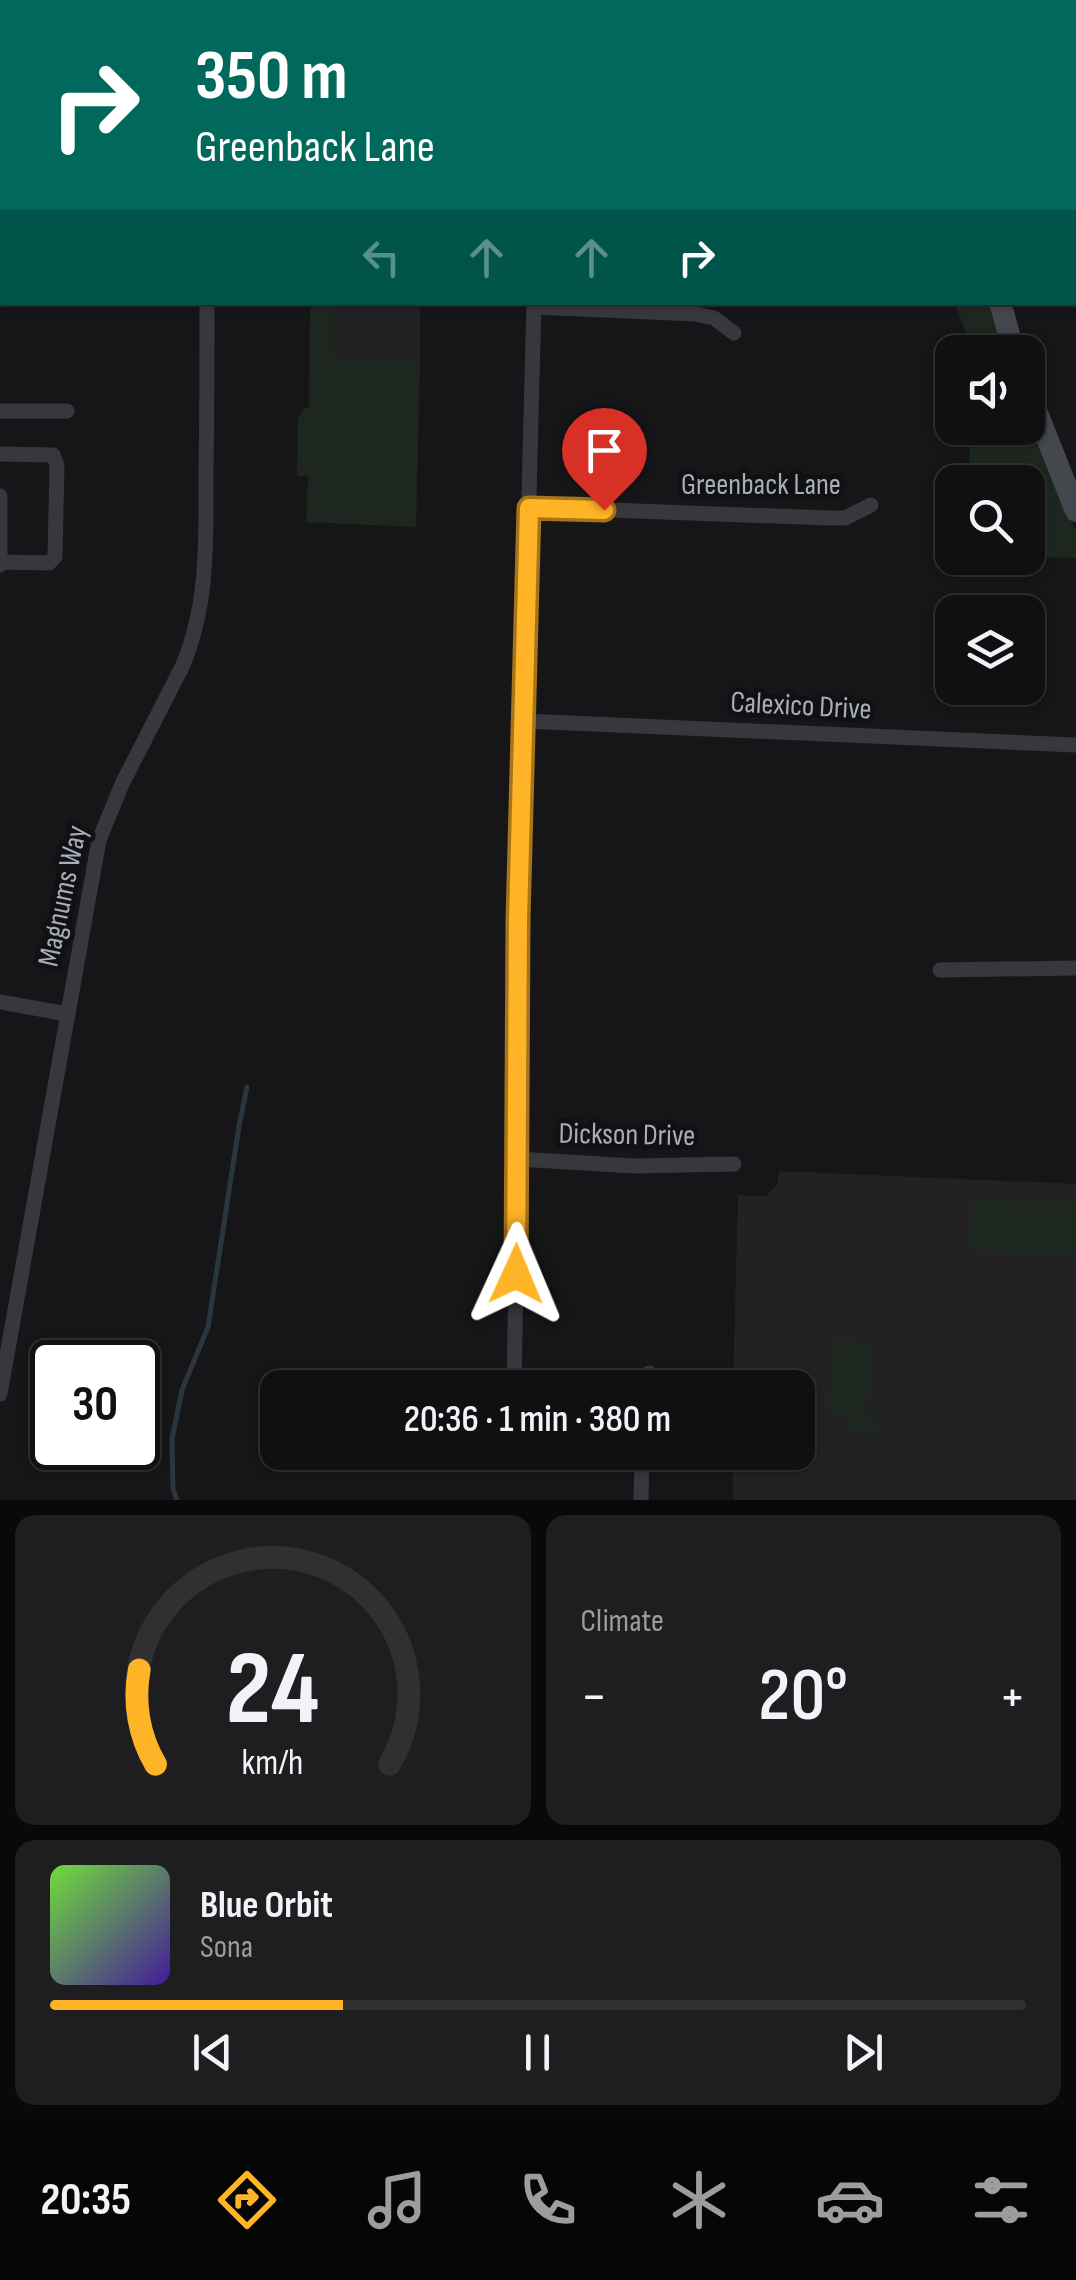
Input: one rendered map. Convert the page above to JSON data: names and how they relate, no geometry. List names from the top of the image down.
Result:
{
  "streets": {
    "street": [
      "Greenback Lane",
      "Calexico Drive",
      "Magnums Way",
      "Dickson Drive"
    ]
  },
  "page": {
    "turn": ["350 m", "Greenback Lane"],
    "limit": "30",
    "trip": "20:36 · 1 min · 380 m",
    "tile": "Climate",
    "heat": ["−", "20°", "+"],
    "song": ["Blue Orbit", "Sona"],
    "tabs": "20:35",
    "gauge": ["24", "km/h"]
  }
}
